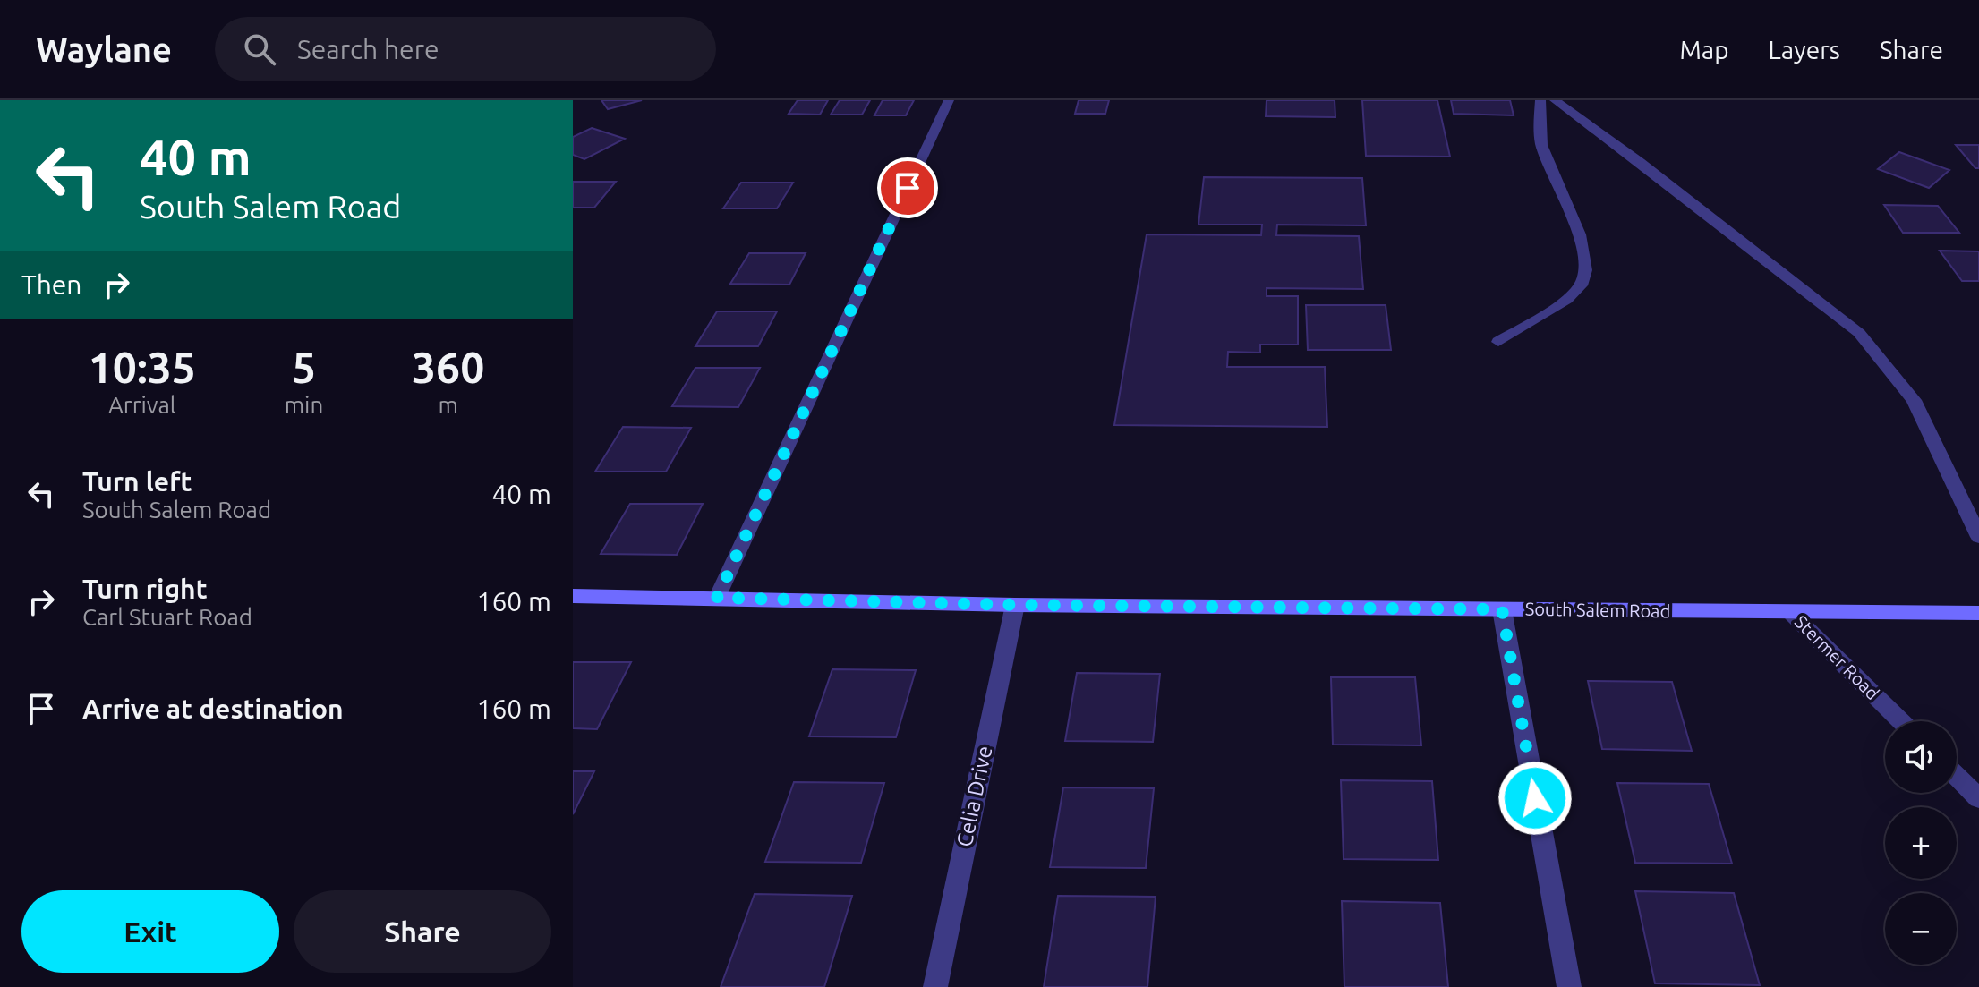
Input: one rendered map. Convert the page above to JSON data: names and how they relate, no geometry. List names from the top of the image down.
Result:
{
  "streets": {
    "main road": ["South Salem Road"],
    "street": ["Stermer Road", "Celia Drive"]
  },
  "crossings": [
    ["South Salem Road", "Stermer Road"],
    ["South Salem Road", "Celia Drive"]
  ],
  "page": {
    "header": "Waylane",
    "search": "Search here",
    "nav": ["Map", "Layers", "Share"],
    "turn": ["40 m", "South Salem Road"],
    "then": "Then",
    "eta": [
      "10:35",
      "Arrival",
      "5",
      "min",
      "360",
      "m"
    ],
    "list": [
      {
        "name": "Turn left",
        "note": "South Salem Road",
        "value": "40 m"
      },
      {
        "name": "Turn right",
        "note": "Carl Stuart Road",
        "value": "160 m"
      },
      {
        "name": "Arrive at destination",
        "value": "160 m"
      }
    ],
    "map_buttons": ["+", "−"],
    "buttons": ["Exit", "Share"]
  }
}
